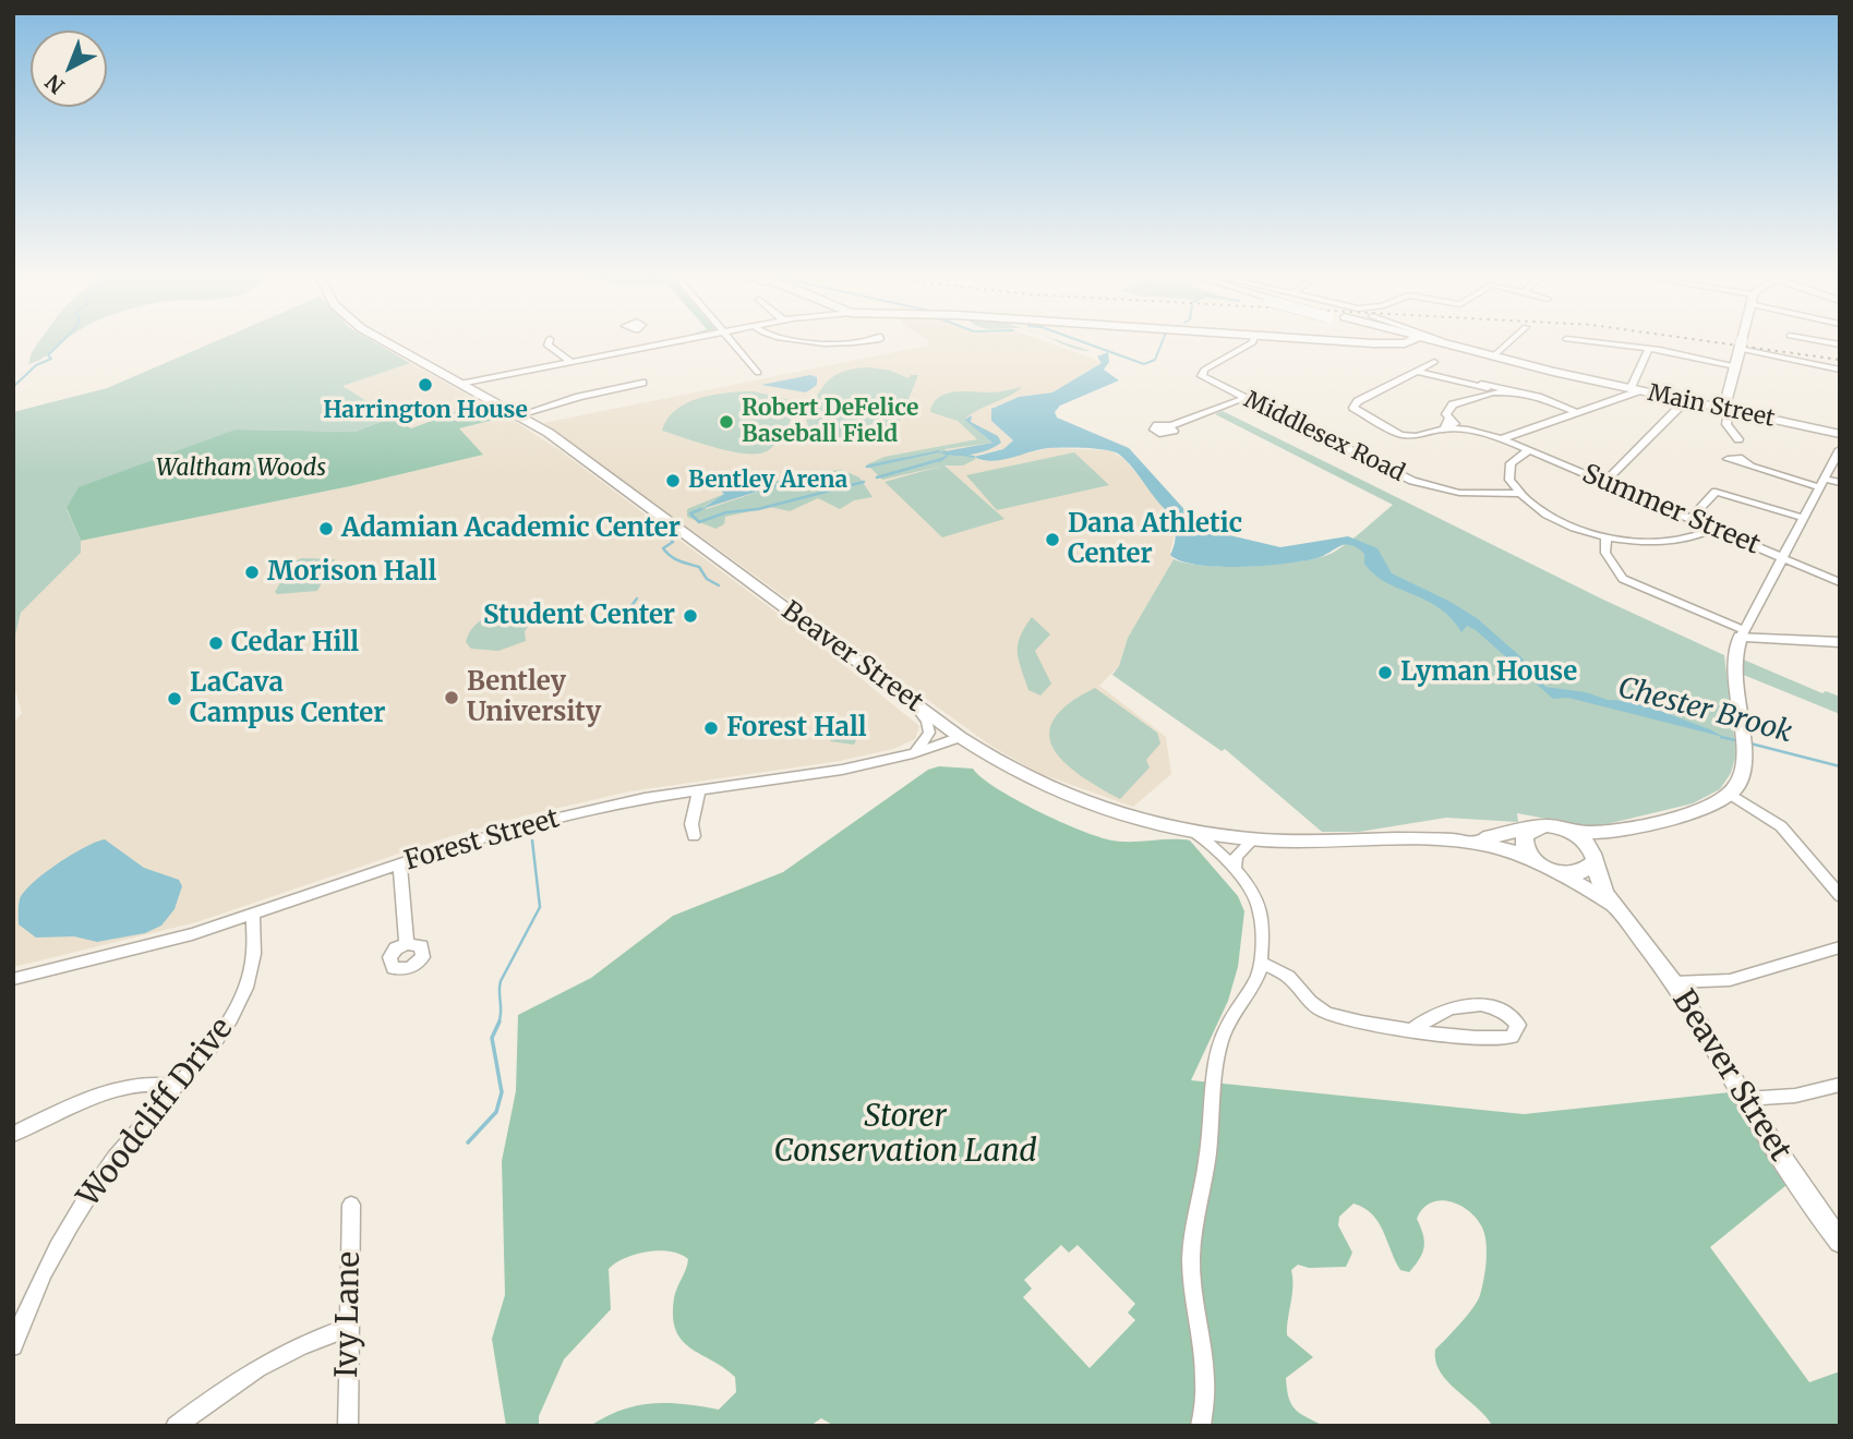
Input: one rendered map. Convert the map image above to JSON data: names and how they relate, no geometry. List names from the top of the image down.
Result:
{
  "streets": {
    "main road": ["Main Street", "Beaver Street"],
    "street": [
      "Middlesex Road",
      "Summer Street",
      "Forest Street",
      "Woodcliff Drive",
      "Ivy Lane"
    ]
  },
  "crossings": [
    ["Beaver Street", "Forest Street"],
    ["Forest Street", "Woodcliff Drive"]
  ],
  "water": ["Chester Brook"],
  "parks": ["Waltham Woods", "Storer Conservation Land"],
  "places": [
    "Harrington House",
    "Robert DeFelice Baseball Field",
    "Bentley Arena",
    "Adamian Academic Center",
    "Dana Athletic Center",
    "Morison Hall",
    "Student Center",
    "Cedar Hill",
    "Lyman House",
    "Bentley University",
    "LaCava Campus Center",
    "Forest Hall"
  ],
  "north": "bottom left"
}
